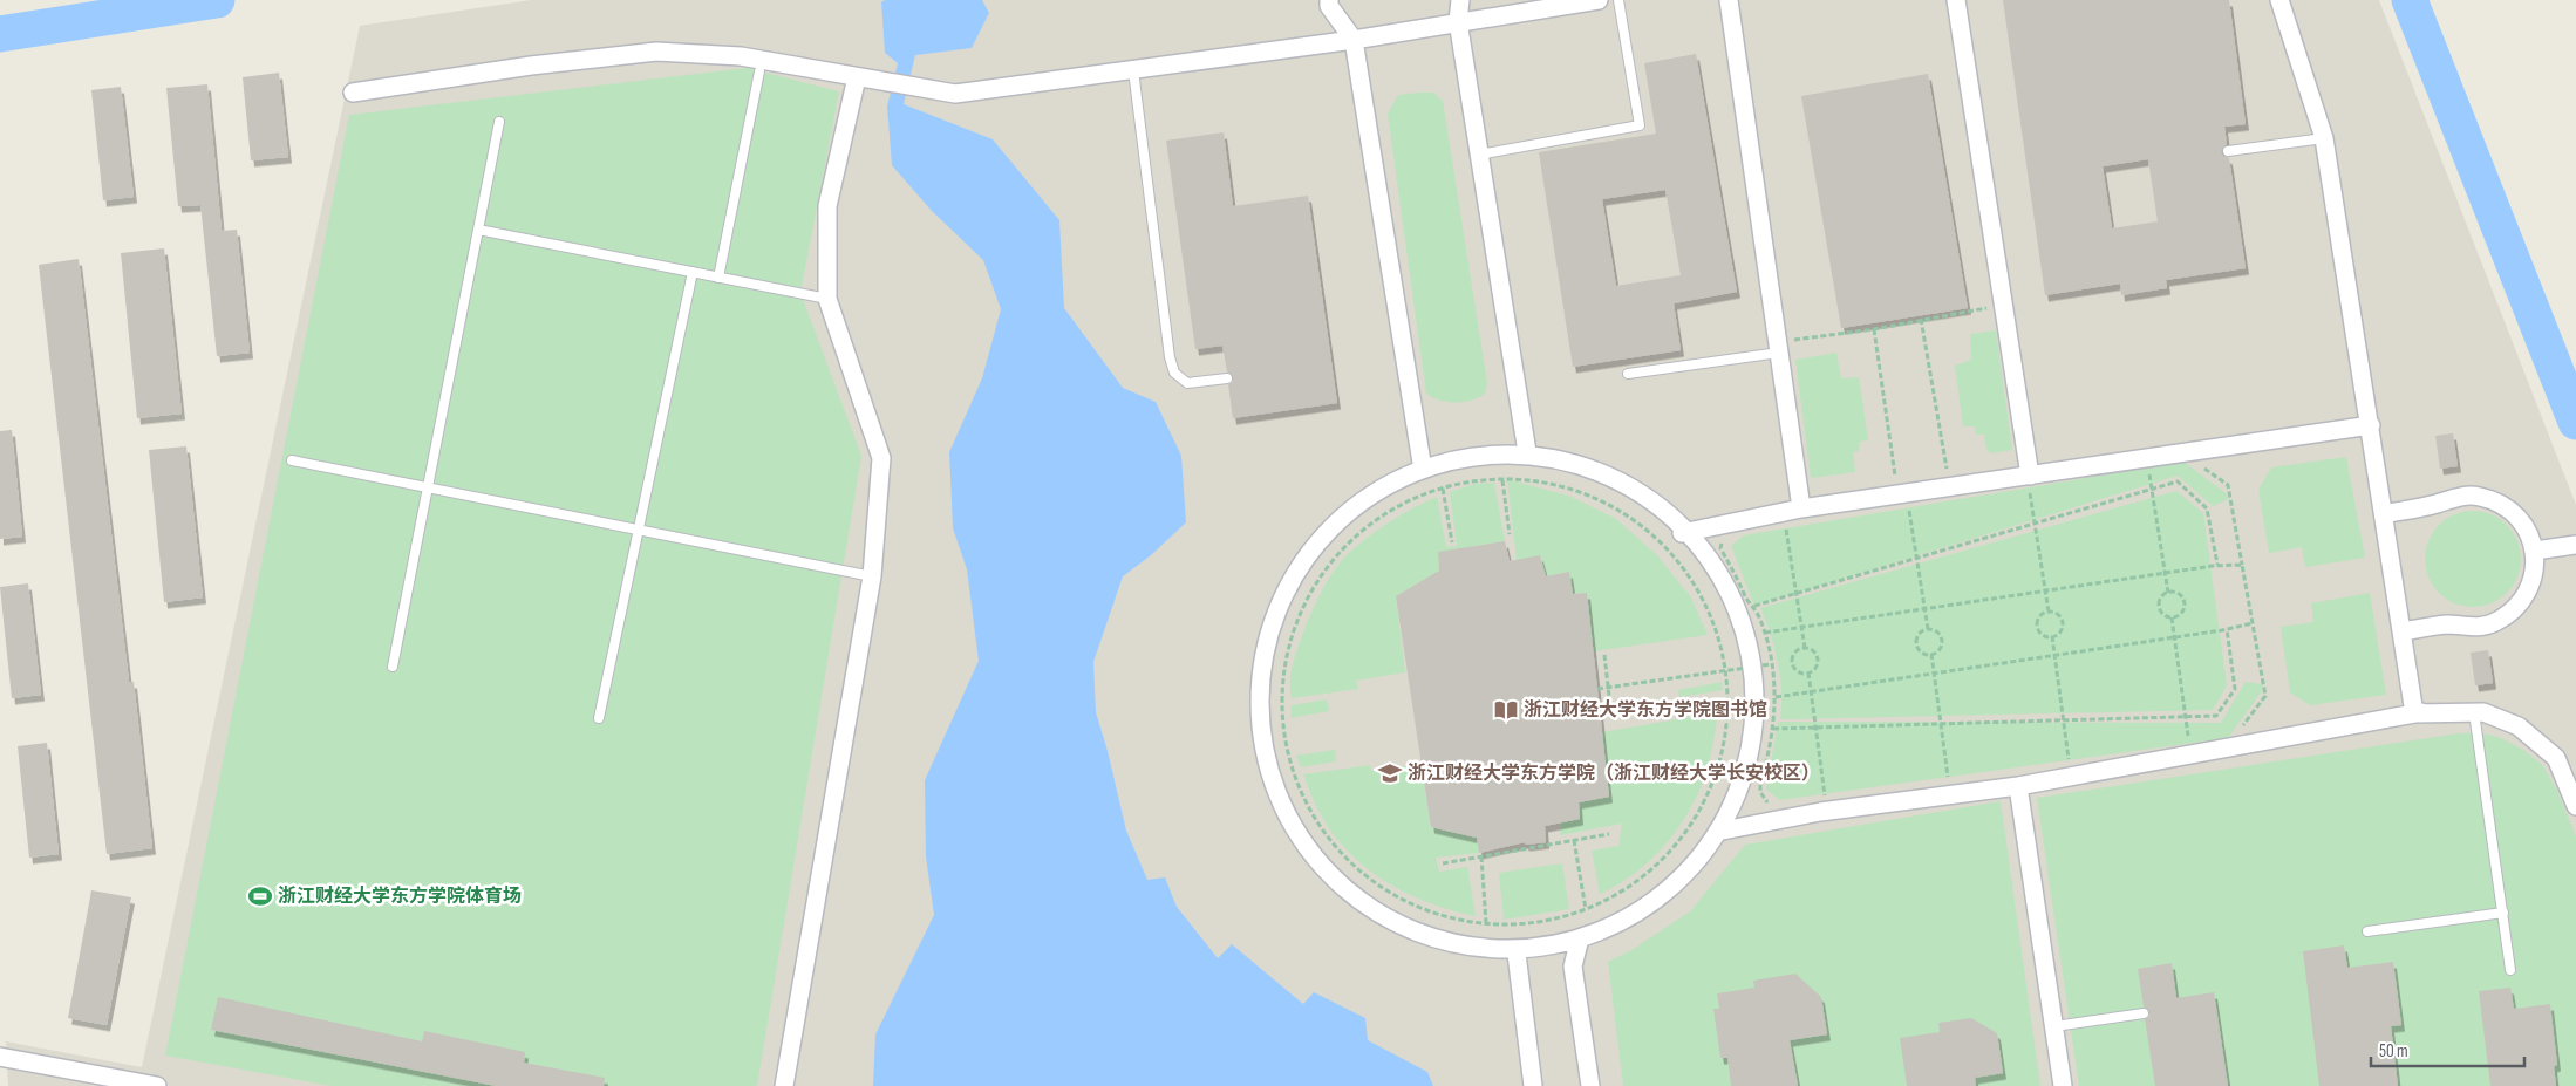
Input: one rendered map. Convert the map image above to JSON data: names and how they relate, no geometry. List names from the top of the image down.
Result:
{
  "places": {
    "library": ["浙江财经大学东方学院图书馆"],
    "school or university": ["浙江财经大学东方学院（浙江财经大学长安校区）"],
    "sports": ["浙江财经大学东方学院体育场"]
  },
  "scale_bar": "50 m"
}
